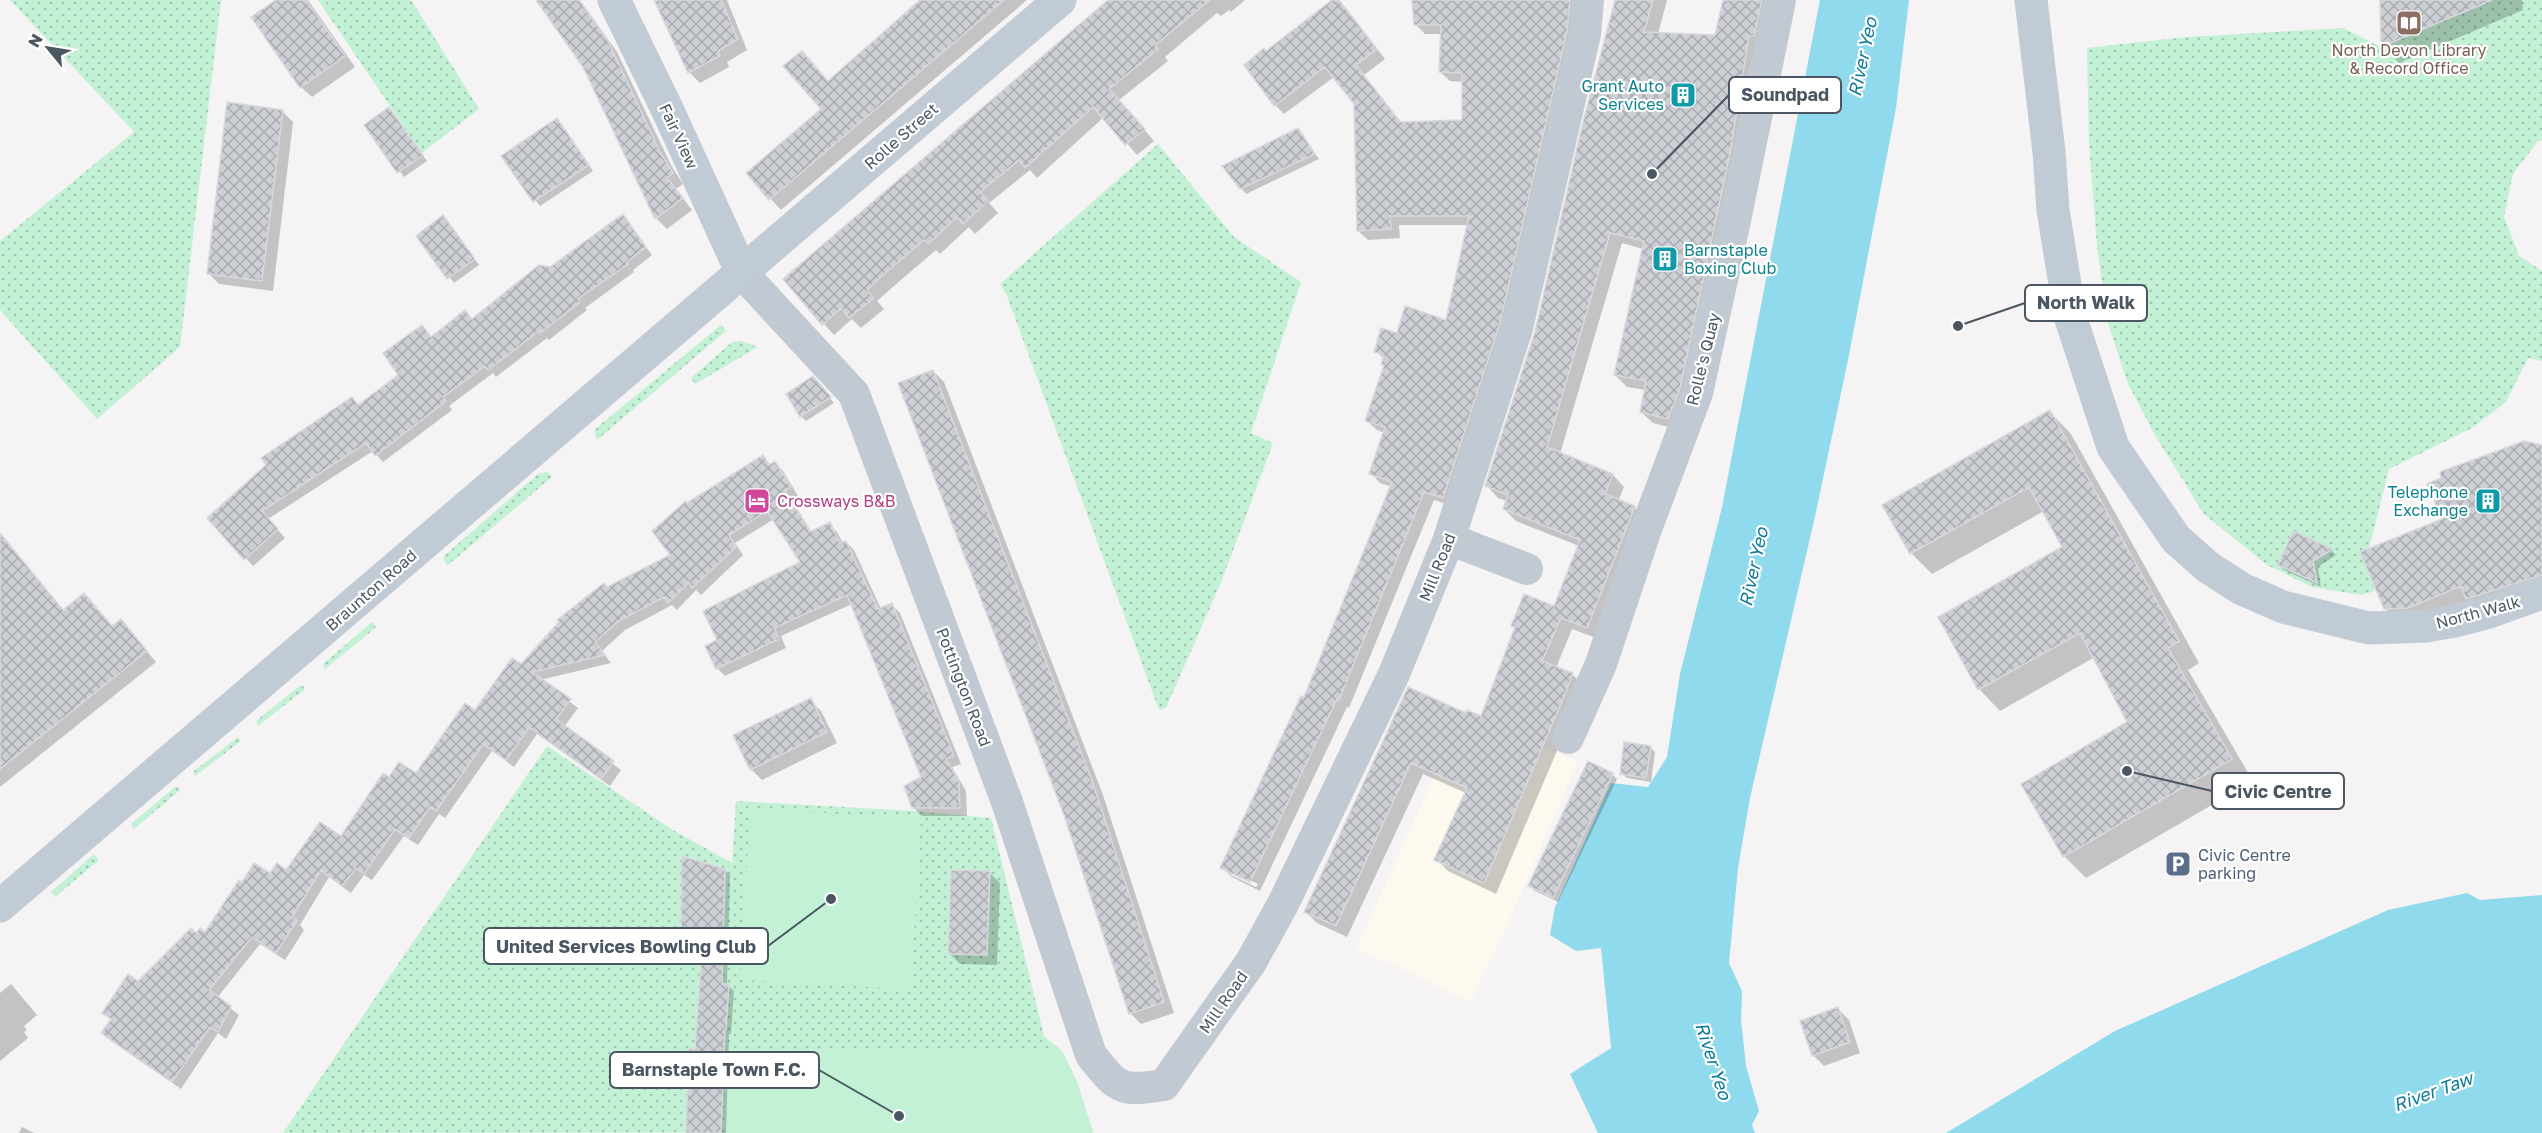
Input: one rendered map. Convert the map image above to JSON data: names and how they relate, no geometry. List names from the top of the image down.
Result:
{
  "streets": {
    "main road": [
      "Fair View",
      "Rolle Street",
      "Braunton Road",
      "North Walk"
    ],
    "street": ["Rolle's Quay", "Mill Road", "Pottington Road"]
  },
  "crossings": [
    ["Fair View", "Rolle Street"],
    ["Fair View", "Braunton Road"],
    ["Fair View", "Pottington Road"],
    ["Rolle Street", "Braunton Road"],
    ["Rolle Street", "Pottington Road"],
    ["Mill Road", "Pottington Road"],
    ["Braunton Road", "Pottington Road"]
  ],
  "water": ["River Yeo", "River Taw"],
  "places": {
    "library": ["North Devon Library & Record Office"],
    "building": ["Grant Auto Services", "Barnstaple Boxing Club", "Telephone Exchange"],
    "other": [
      "Soundpad",
      "North Walk",
      "Civic Centre",
      "United Services Bowling Club",
      "Barnstaple Town F.C."
    ],
    "hotel": ["Crossways B&B"],
    "parking": ["Civic Centre parking"]
  },
  "north": "top left"
}
